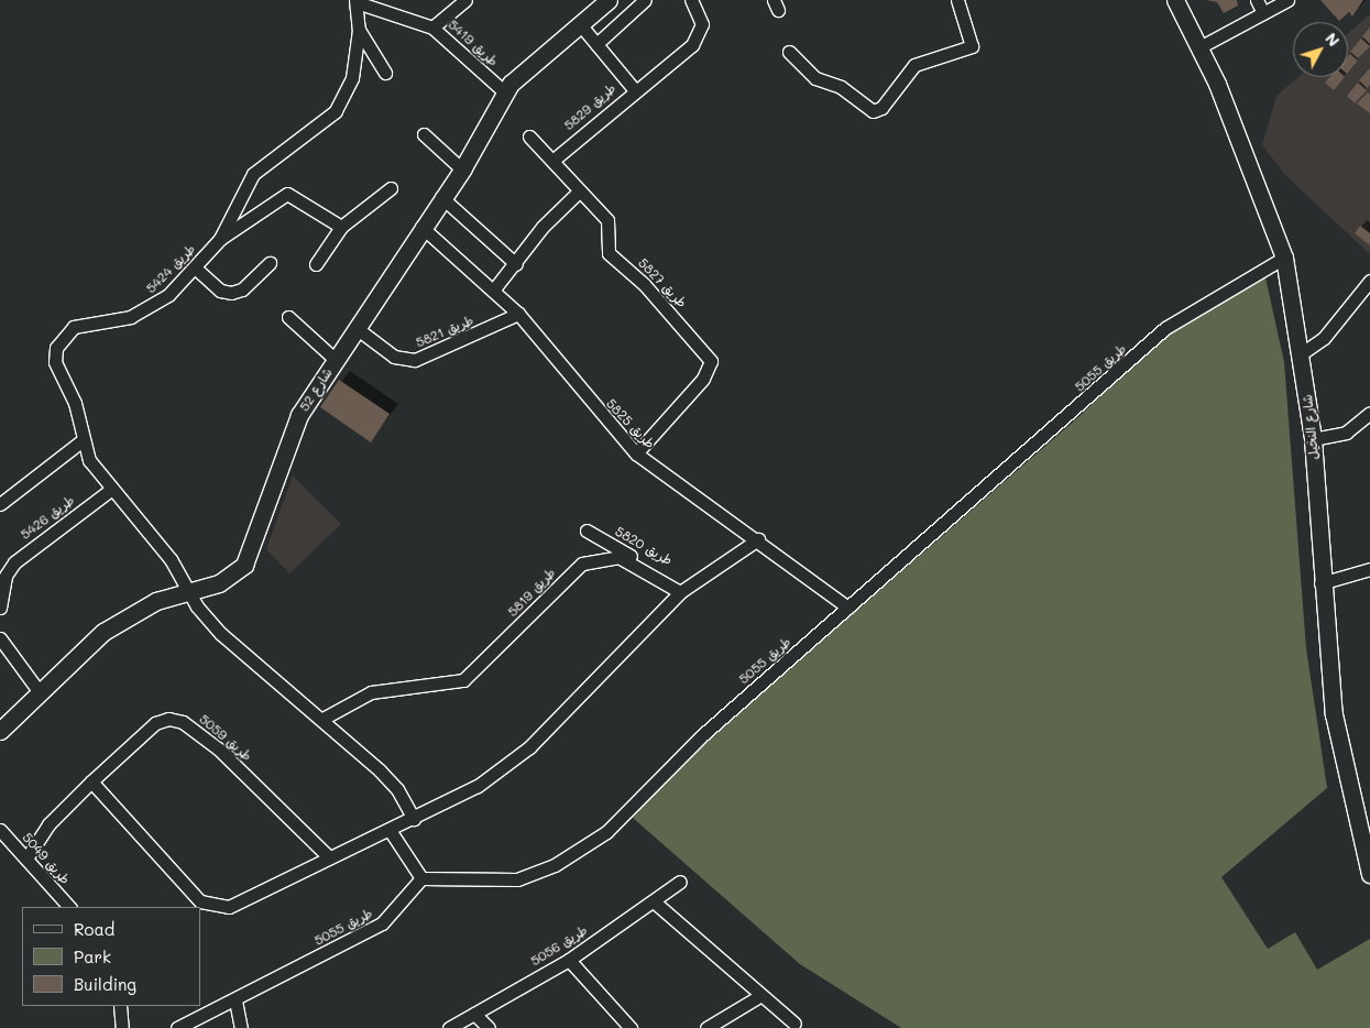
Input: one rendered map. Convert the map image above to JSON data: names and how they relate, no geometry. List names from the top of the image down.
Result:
{
  "streets": {
    "street": [
      "طريق 5419",
      "طريق 5829",
      "طريق 5424",
      "طريق 5827",
      "طريق 5821",
      "طريق 5055",
      "شارع 52",
      "طريق 5825",
      "شارع النخيل",
      "طريق 5426",
      "طريق 5820",
      "طريق 5819",
      "طريق 5059",
      "طريق 5049",
      "طريق 5056"
    ]
  },
  "crossings": [
    ["طريق 5419", "شارع 52"],
    ["طريق 5829", "طريق 5827"],
    ["طريق 5829", "شارع 52"],
    ["طريق 5424", "شارع 52"],
    ["طريق 5424", "طريق 5426"],
    ["طريق 5827", "طريق 5825"],
    ["طريق 5821", "شارع 52"],
    ["طريق 5821", "طريق 5825"],
    ["طريق 5055", "طريق 5825"],
    ["طريق 5055", "شارع النخيل"],
    ["شارع 52", "طريق 5825"],
    ["طريق 5820", "طريق 5819"],
    ["طريق 5059", "طريق 5049"]
  ],
  "legend": ["Road", "Park", "Building"],
  "north": "top right"
}
